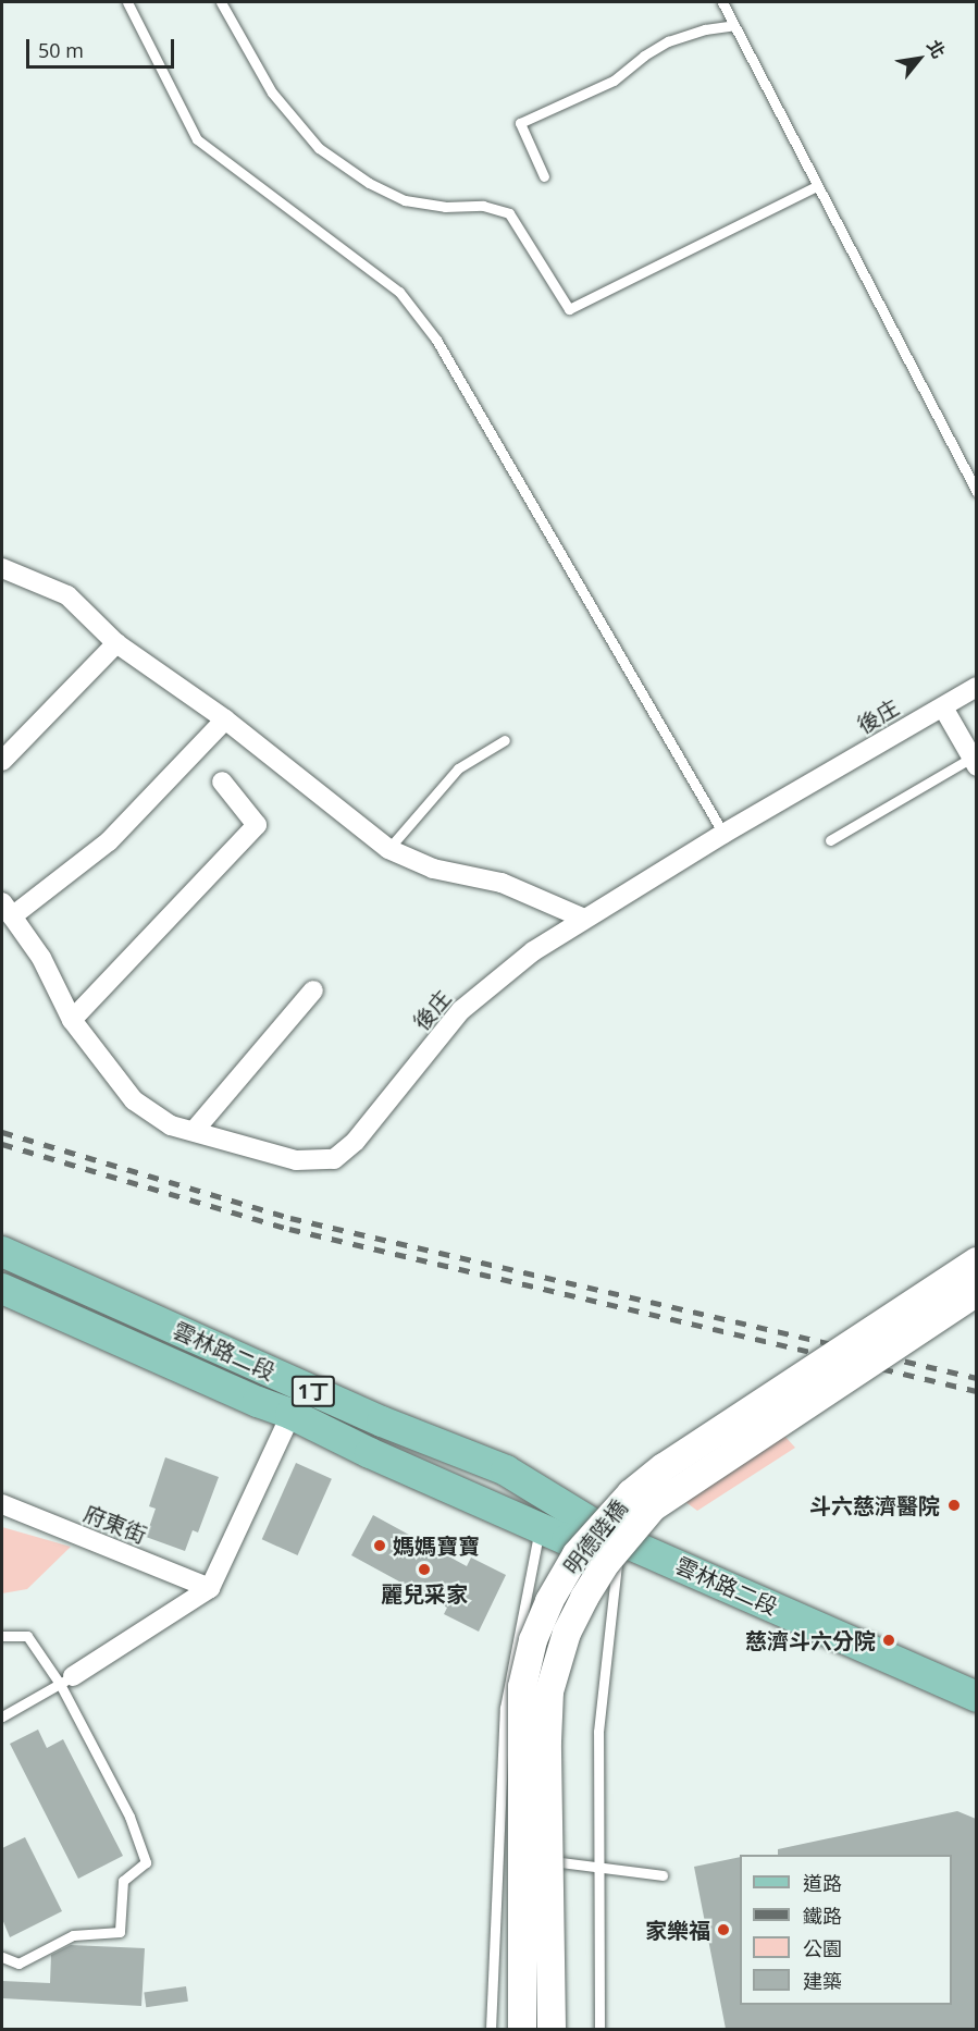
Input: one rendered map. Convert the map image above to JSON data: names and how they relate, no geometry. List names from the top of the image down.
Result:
{
  "streets": {
    "main road": ["雲林路二段", "1丁", "明德陸橋"],
    "street": ["後庄", "府東街"]
  },
  "places": [
    "斗六慈濟醫院",
    "媽媽寶寶",
    "麗兒采家",
    "慈濟斗六分院",
    "家樂福"
  ],
  "legend": [
    "道路",
    "鐵路",
    "公園",
    "建築"
  ],
  "scale_bar": "50 m",
  "north": "top right"
}
